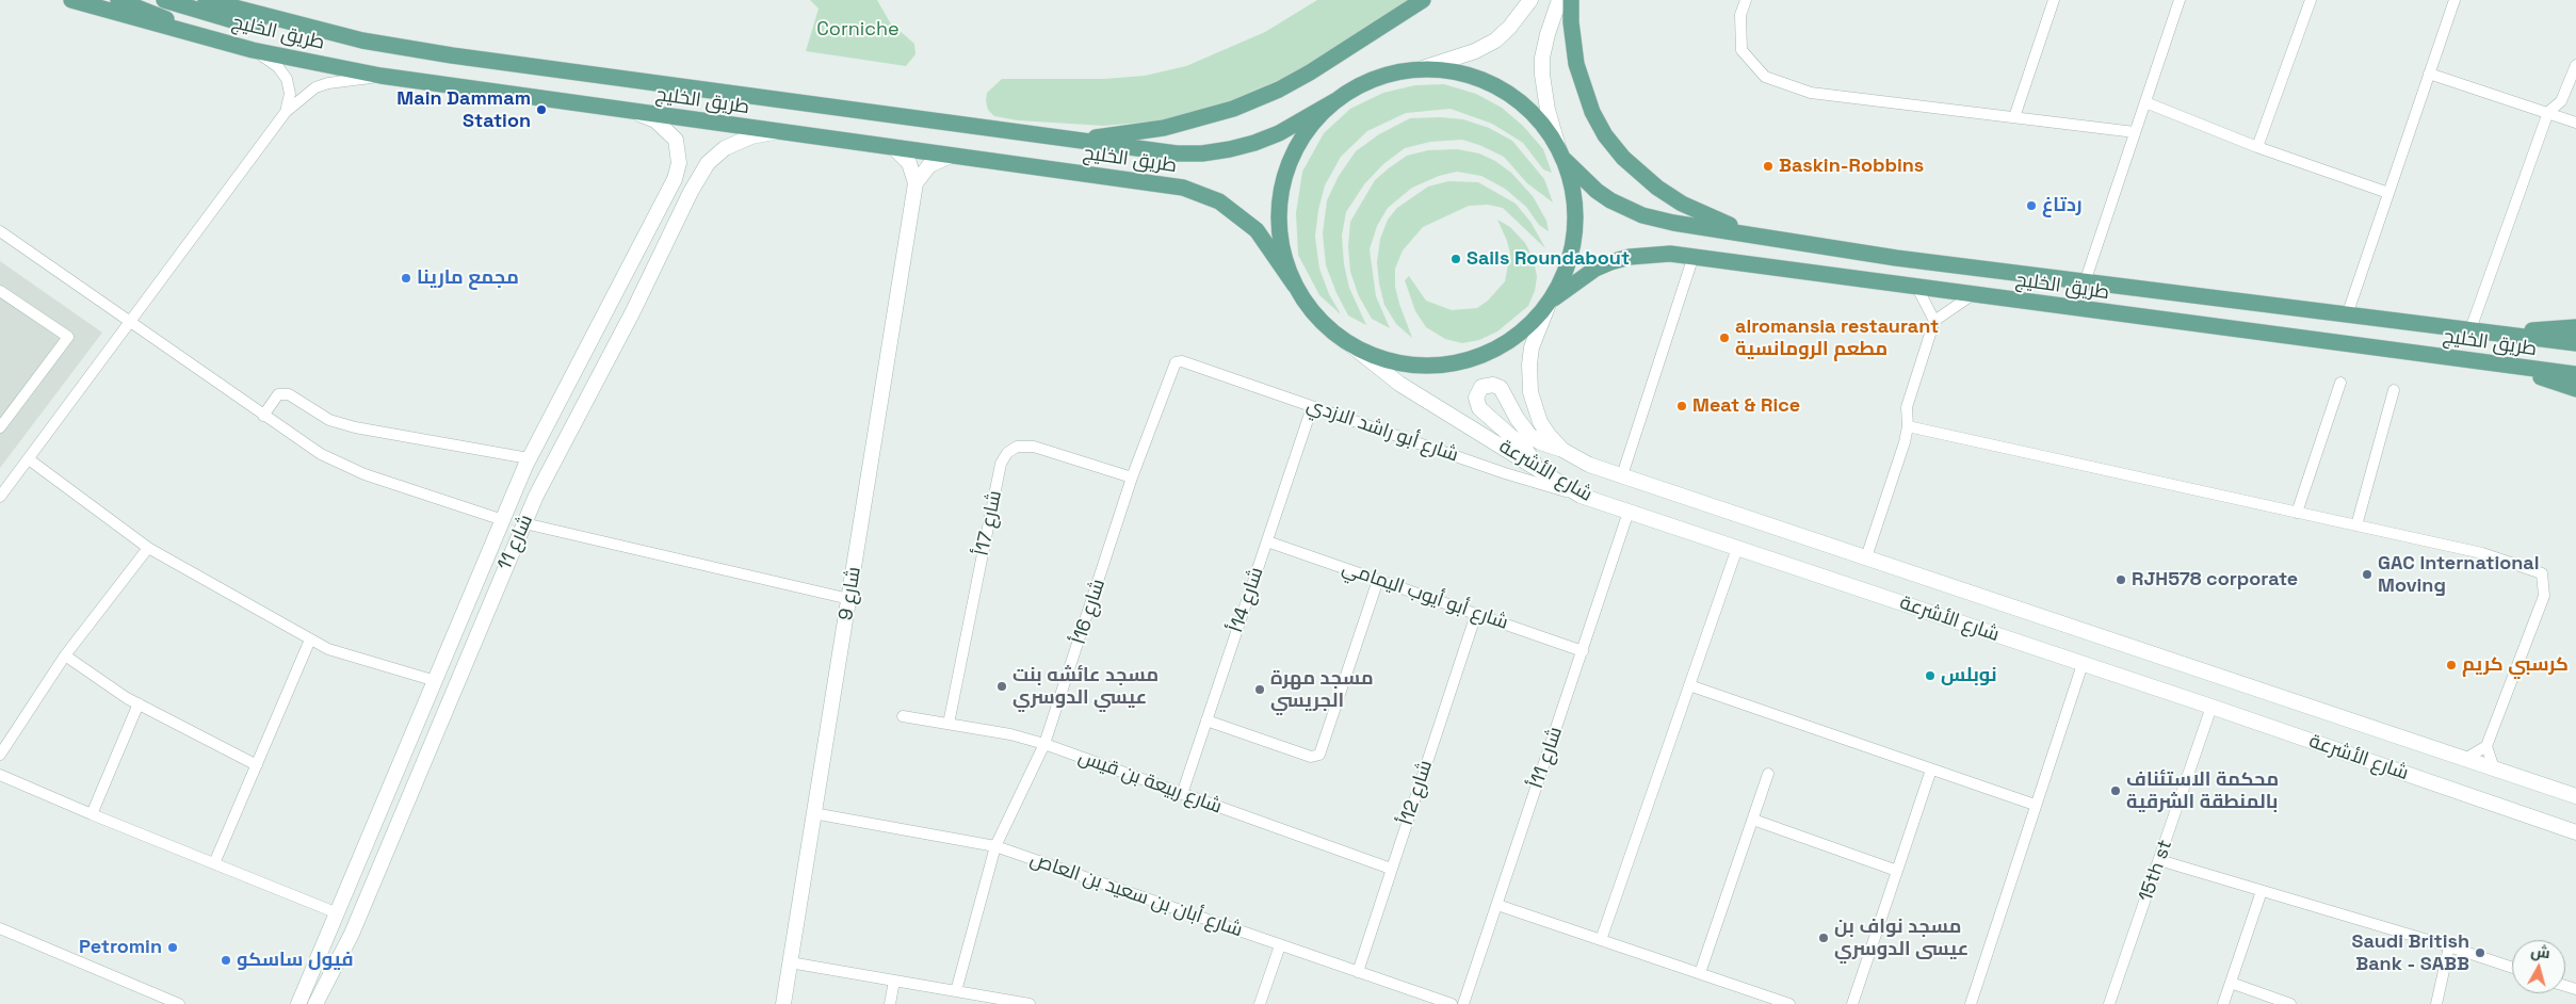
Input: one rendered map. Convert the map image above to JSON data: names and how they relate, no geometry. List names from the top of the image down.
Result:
{
  "streets": {
    "main road": ["طريق الخليج"],
    "street": [
      "شارع أبو راشد الازدي",
      "شارع الأشرعة",
      "شارع 17أ",
      "شارع 11",
      "شارع 9",
      "شارع أبو أيوب اليمامي",
      "شارع 14أ",
      "شارع 16أ",
      "شارع 11أ",
      "شارع ربيعة بن قيس",
      "شارع 12أ",
      "15th st",
      "شارع أبان بن سعيد بن العاص"
    ]
  },
  "crossings": [
    ["طريق الخليج", "شارع الأشرعة"],
    ["طريق الخليج", "شارع 11"],
    ["شارع أبو راشد الازدي", "شارع الأشرعة"],
    ["شارع أبو راشد الازدي", "شارع 14أ"],
    ["شارع أبو راشد الازدي", "شارع 16أ"],
    ["شارع الأشرعة", "شارع 11أ"],
    ["شارع الأشرعة", "15th st"],
    ["شارع 17أ", "شارع 16أ"],
    ["شارع 17أ", "شارع ربيعة بن قيس"],
    ["شارع 9", "شارع أبان بن سعيد بن العاص"],
    ["شارع أبو أيوب اليمامي", "شارع 14أ"],
    ["شارع أبو أيوب اليمامي", "شارع 11أ"],
    ["شارع أبو أيوب اليمامي", "شارع 12أ"],
    ["شارع 14أ", "شارع ربيعة بن قيس"],
    ["شارع 16أ", "شارع ربيعة بن قيس"],
    ["شارع 16أ", "شارع أبان بن سعيد بن العاص"],
    ["شارع ربيعة بن قيس", "شارع 12أ"],
    ["شارع 12أ", "شارع أبان بن سعيد بن العاص"]
  ],
  "parks": ["Corniche"],
  "places": [
    "Main Dammam Station",
    "Baskin-Robbins",
    "ردتاغ",
    "Sails Roundabout",
    "مجمع مارينا",
    "alromansia restaurant مطعم الرومانسية",
    "Meat & Rice",
    "GAC International Moving",
    "RJH578 corporate",
    "كرسبي كريم",
    "نوبلس",
    "مسجد عائشه بنت عيسي الدوسري",
    "مسجد مهرة الجريسي",
    "محكمة الاستئناف بالمنطقة الشرقية",
    "مسجد نواف بن عيسى الدوسري",
    "Petromin",
    "Saudi British Bank - SABB",
    "فيول ساسكو"
  ],
  "north": "top"
}
